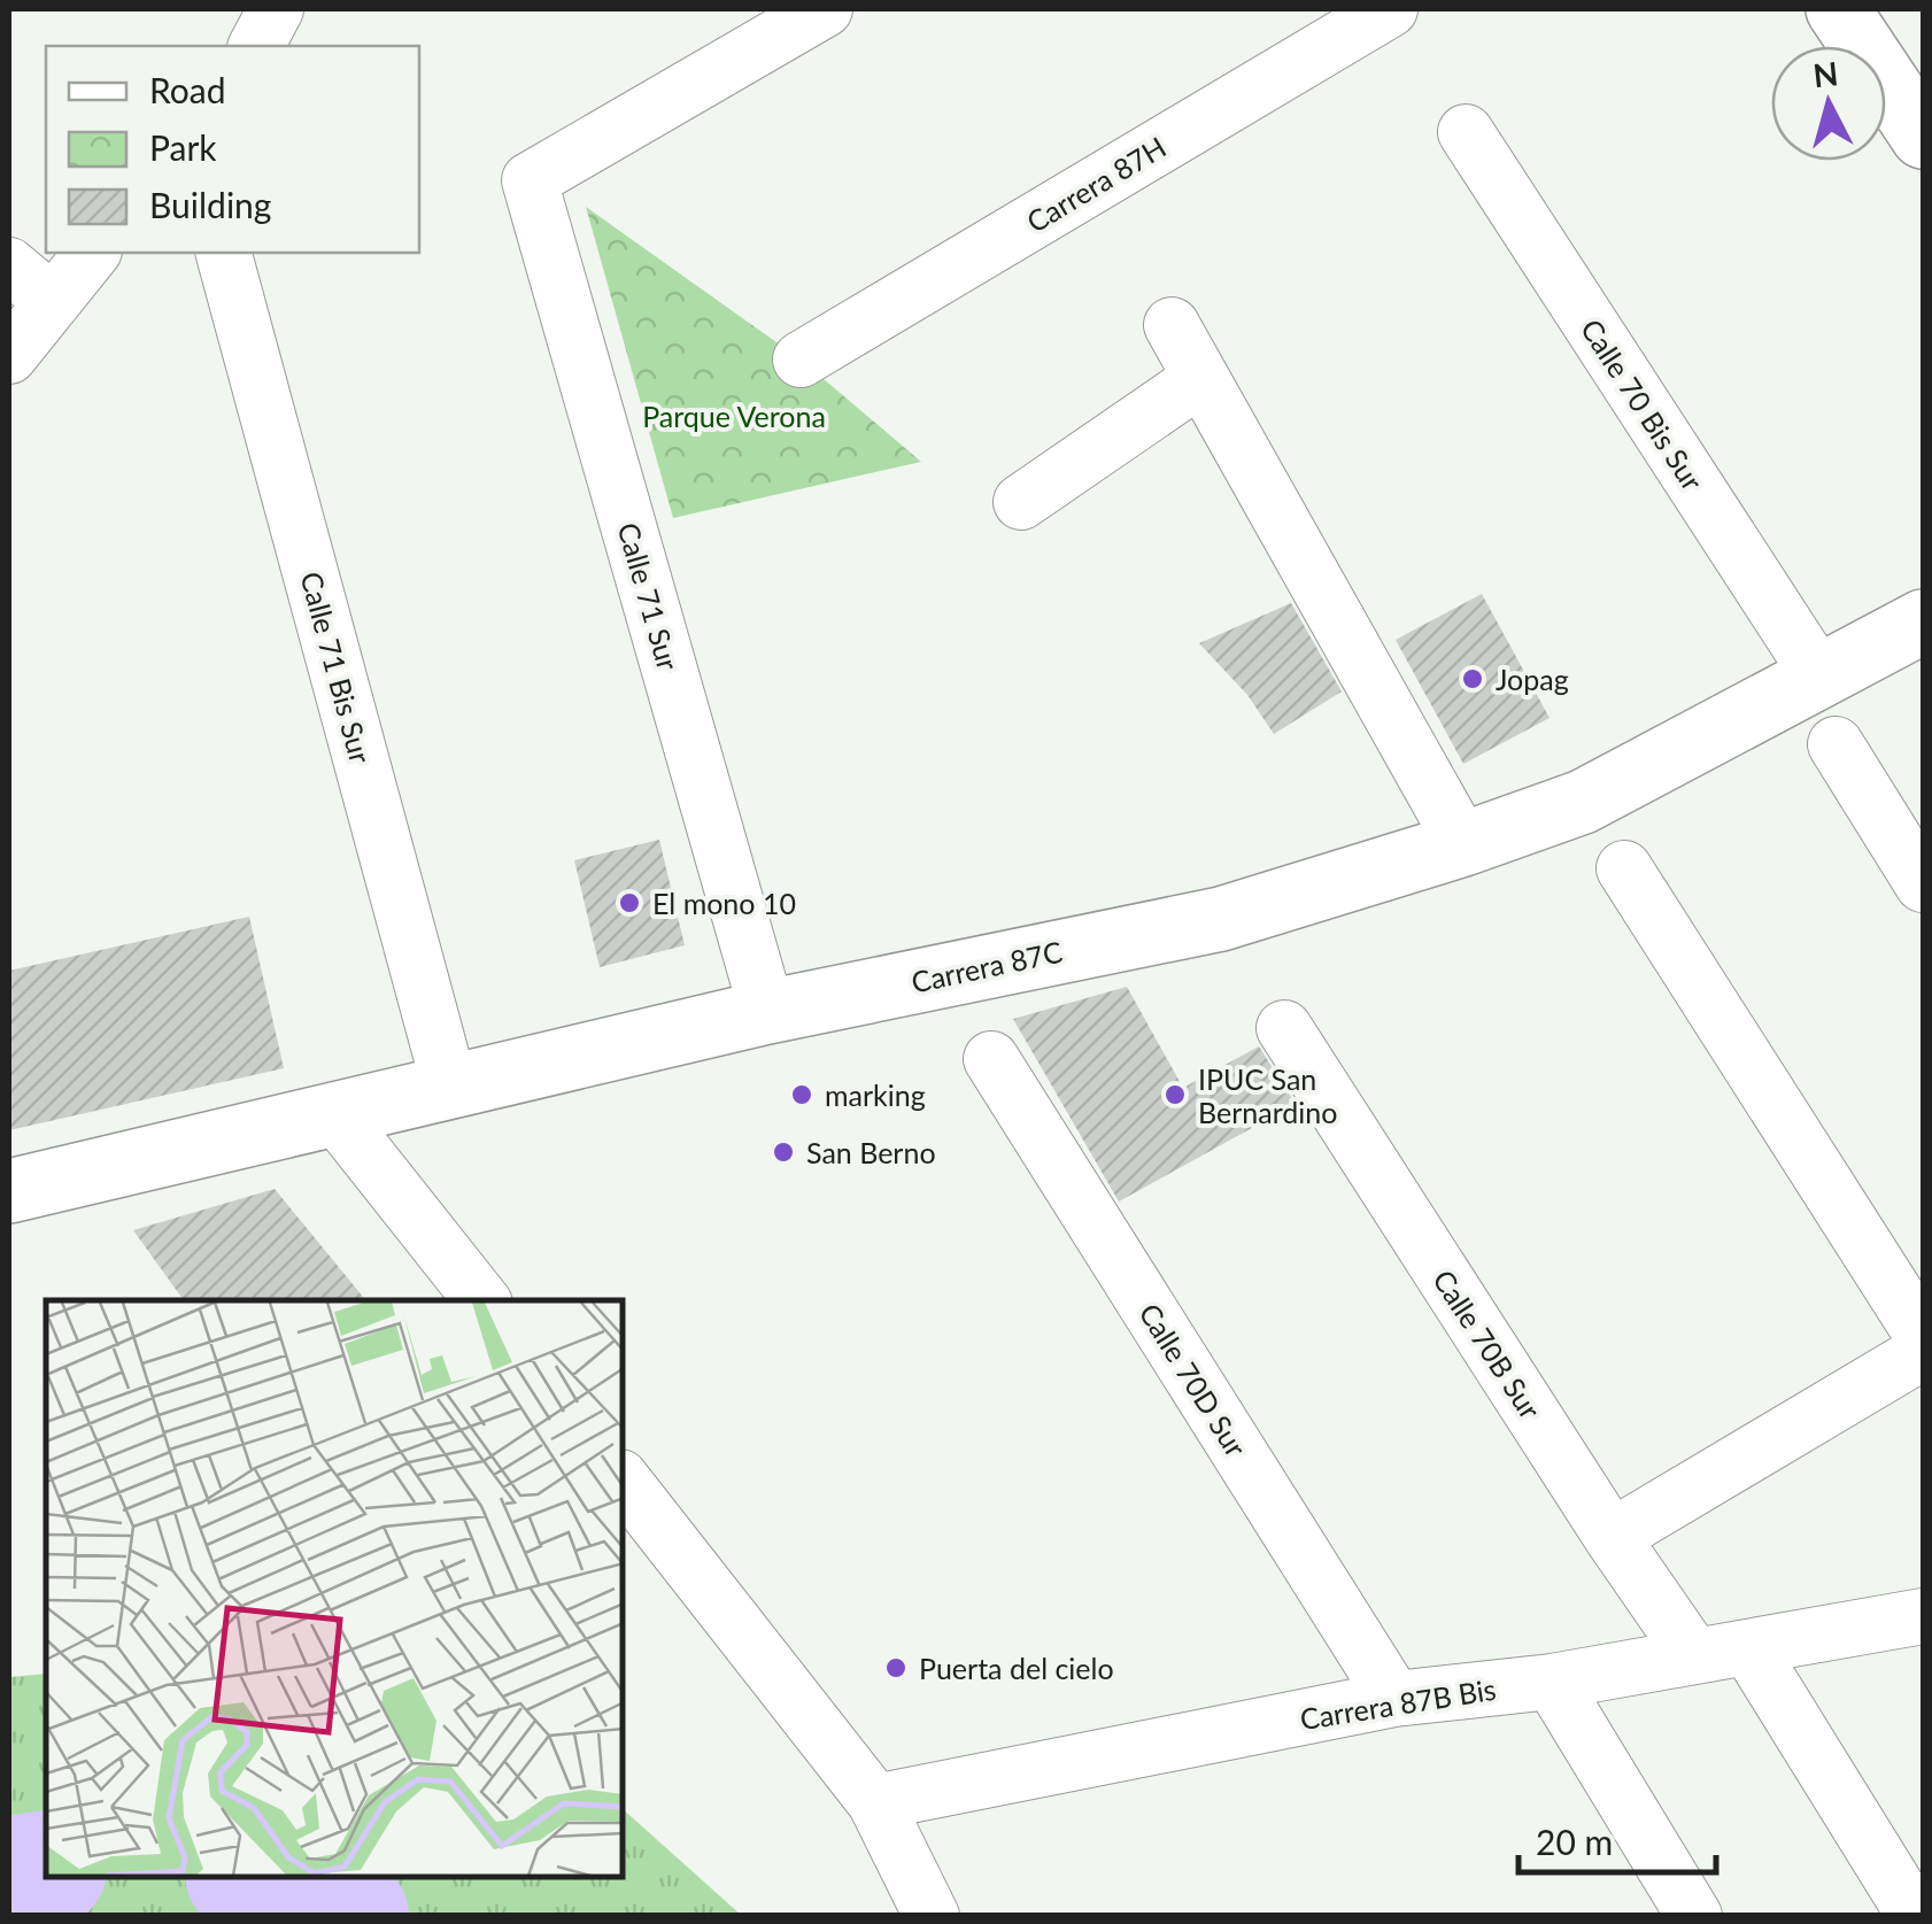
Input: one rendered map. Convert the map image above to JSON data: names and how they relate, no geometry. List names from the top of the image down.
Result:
{
  "streets": {
    "street": [
      "Carrera 87H",
      "Calle 70 Bis Sur",
      "Calle 71 Sur",
      "Calle 71 Bis Sur",
      "Carrera 87C",
      "Calle 70B Sur",
      "Calle 70D Sur",
      "Carrera 87B Bis"
    ]
  },
  "crossings": [
    ["Calle 70 Bis Sur", "Carrera 87C"],
    ["Calle 71 Sur", "Carrera 87C"],
    ["Calle 71 Bis Sur", "Carrera 87C"],
    ["Calle 70B Sur", "Carrera 87B Bis"],
    ["Calle 70D Sur", "Carrera 87B Bis"]
  ],
  "parks": ["Parque Verona"],
  "places": [
    "Jopag",
    "El mono 10",
    "marking",
    "IPUC San Bernardino",
    "San Berno",
    "Puerta del cielo"
  ],
  "legend": ["Road", "Park", "Building"],
  "scale_bar": "20 m",
  "north": "top"
}
